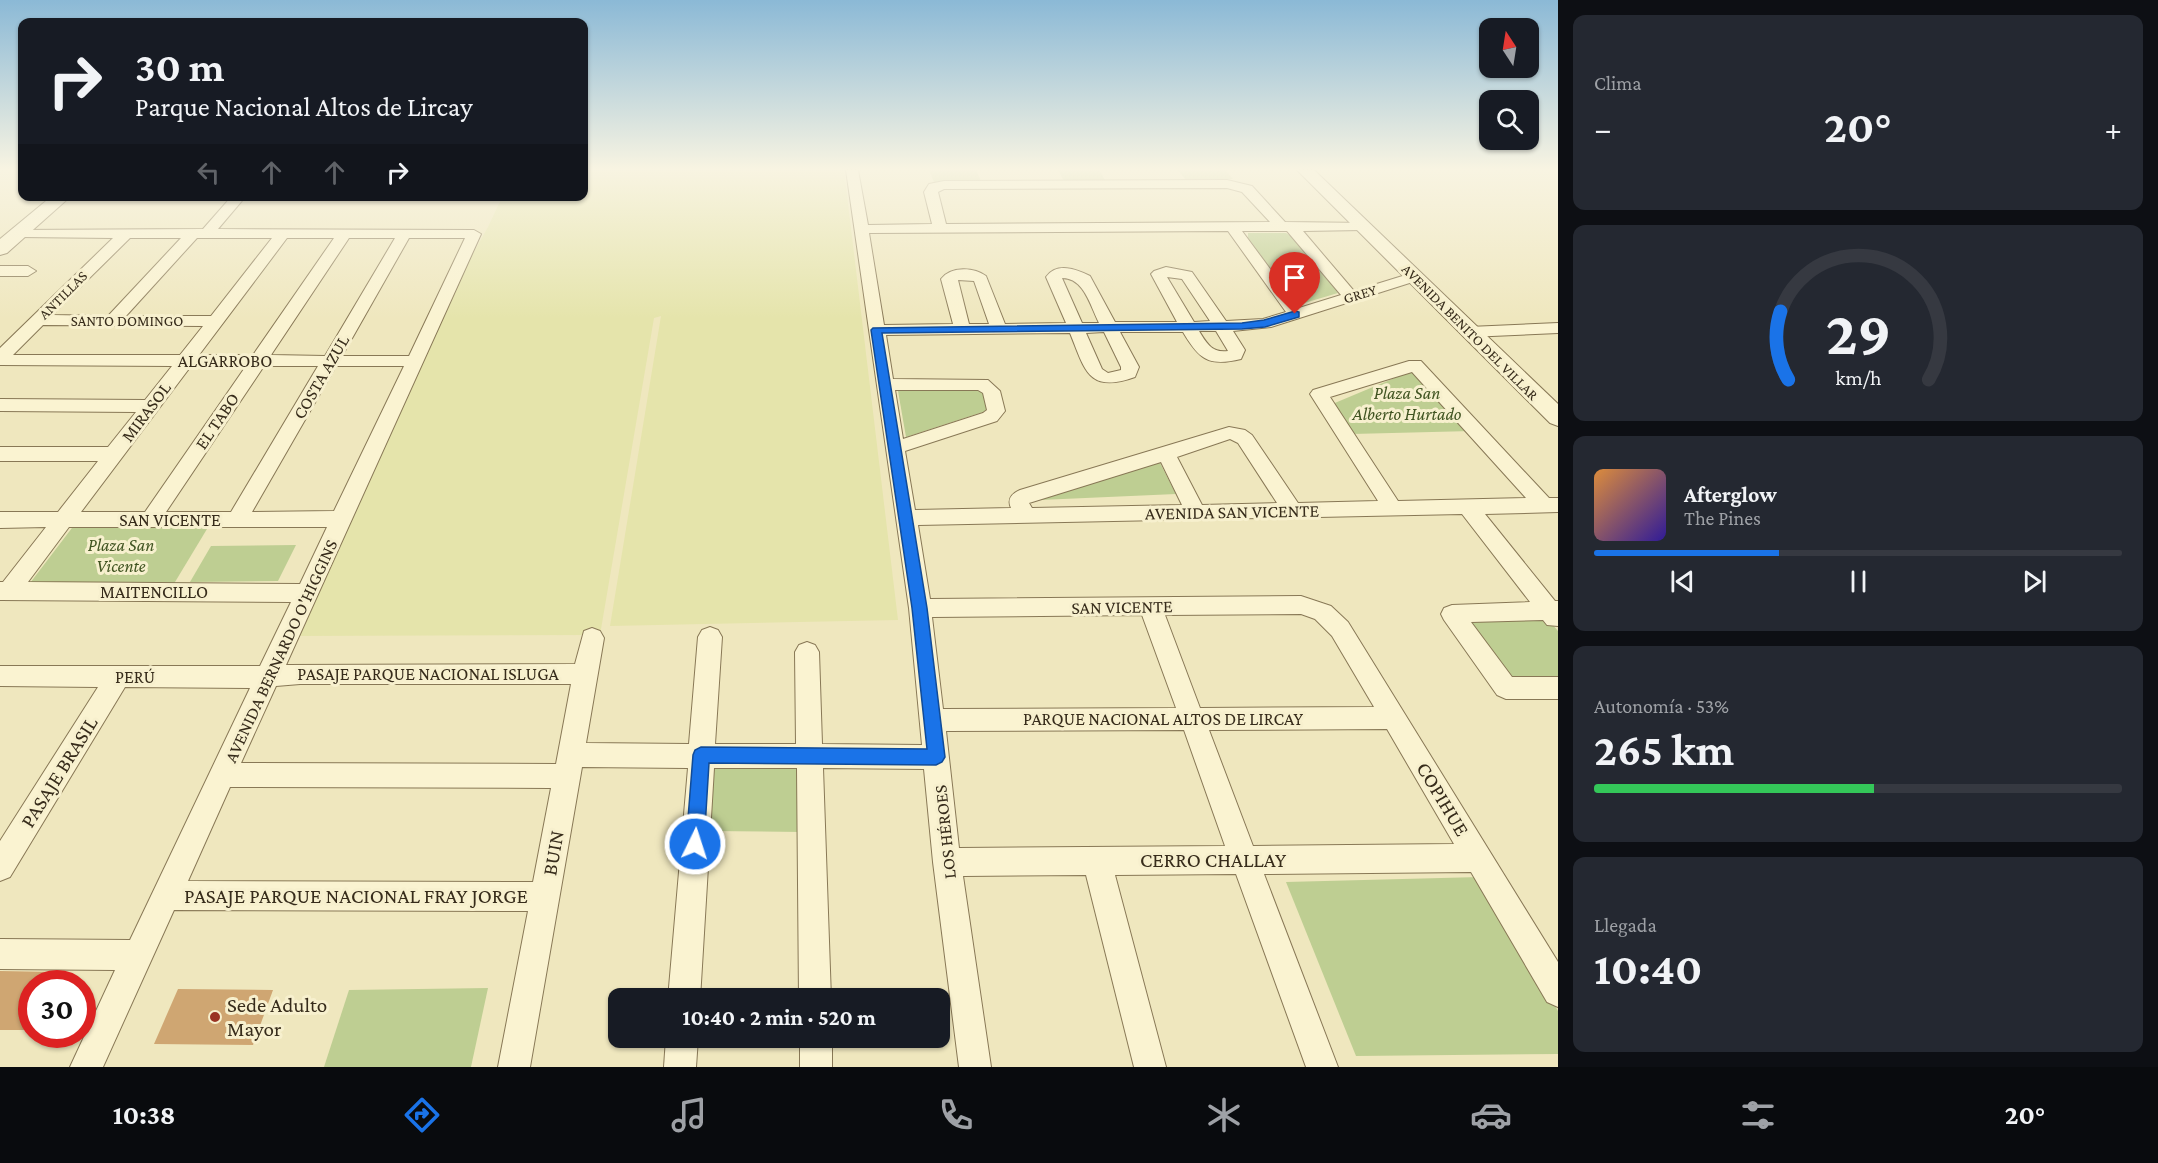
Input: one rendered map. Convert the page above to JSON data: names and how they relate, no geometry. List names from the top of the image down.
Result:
{
  "streets": {
    "street": [
      "GREY",
      "ANTILLAS",
      "SANTO DOMINGO",
      "AVENIDA BENITO DEL VILLAR",
      "ALGARROBO",
      "COSTA AZUL",
      "MIRASOL",
      "EL TABO",
      "AVENIDA SAN VICENTE",
      "SAN VICENTE",
      "MAITENCILLO",
      "AVENIDA BERNARDO O'HIGGINS",
      "PASAJE PARQUE NACIONAL ISLUGA",
      "PERÚ",
      "PARQUE NACIONAL ALTOS DE LIRCAY",
      "PASAJE BRASIL",
      "COPIHUE",
      "LOS HÉROES",
      "BUIN",
      "CERRO CHALLAY",
      "PASAJE PARQUE NACIONAL FRAY JORGE"
    ]
  },
  "crossings": [
    ["GREY", "AVENIDA BENITO DEL VILLAR"],
    ["GREY", "LOS HÉROES"],
    ["ANTILLAS", "SANTO DOMINGO"],
    ["ANTILLAS", "ALGARROBO"],
    ["SANTO DOMINGO", "MIRASOL"],
    ["ALGARROBO", "COSTA AZUL"],
    ["ALGARROBO", "MIRASOL"],
    ["ALGARROBO", "EL TABO"],
    ["ALGARROBO", "AVENIDA BERNARDO O'HIGGINS"],
    ["COSTA AZUL", "SAN VICENTE"],
    ["COSTA AZUL", "AVENIDA BERNARDO O'HIGGINS"],
    ["MIRASOL", "SAN VICENTE"],
    ["MIRASOL", "MAITENCILLO"],
    ["EL TABO", "SAN VICENTE"],
    ["AVENIDA SAN VICENTE", "LOS HÉROES"],
    ["SAN VICENTE", "AVENIDA BERNARDO O'HIGGINS"],
    ["SAN VICENTE", "COPIHUE"],
    ["SAN VICENTE", "LOS HÉROES"],
    ["MAITENCILLO", "AVENIDA BERNARDO O'HIGGINS"],
    ["AVENIDA BERNARDO O'HIGGINS", "PASAJE PARQUE NACIONAL ISLUGA"],
    ["AVENIDA BERNARDO O'HIGGINS", "PERÚ"],
    ["AVENIDA BERNARDO O'HIGGINS", "PASAJE PARQUE NACIONAL FRAY JORGE"],
    ["PASAJE PARQUE NACIONAL ISLUGA", "PERÚ"],
    ["PASAJE PARQUE NACIONAL ISLUGA", "BUIN"],
    ["PERÚ", "PASAJE BRASIL"],
    ["PARQUE NACIONAL ALTOS DE LIRCAY", "COPIHUE"],
    ["PARQUE NACIONAL ALTOS DE LIRCAY", "LOS HÉROES"],
    ["COPIHUE", "CERRO CHALLAY"],
    ["LOS HÉROES", "CERRO CHALLAY"],
    ["BUIN", "PASAJE PARQUE NACIONAL FRAY JORGE"]
  ],
  "parks": ["Plaza San Alberto Hurtado", "Plaza San Vicente"],
  "places": ["Sede Adulto Mayor"],
  "north": "top",
  "page": {
    "tile": [
      "Clima",
      ["Autonomía · 53%", "265 km"],
      ["Llegada", "10:40"]
    ],
    "turn": ["30 m", "Parque Nacional Altos de Lircay"],
    "heat": ["−", "20°", "+"],
    "song": ["Afterglow", "The Pines"],
    "limit": "30",
    "trip": "10:40 · 2 min · 520 m",
    "tabs": ["10:38", "20°"],
    "gauge": ["29", "km/h"]
  }
}
